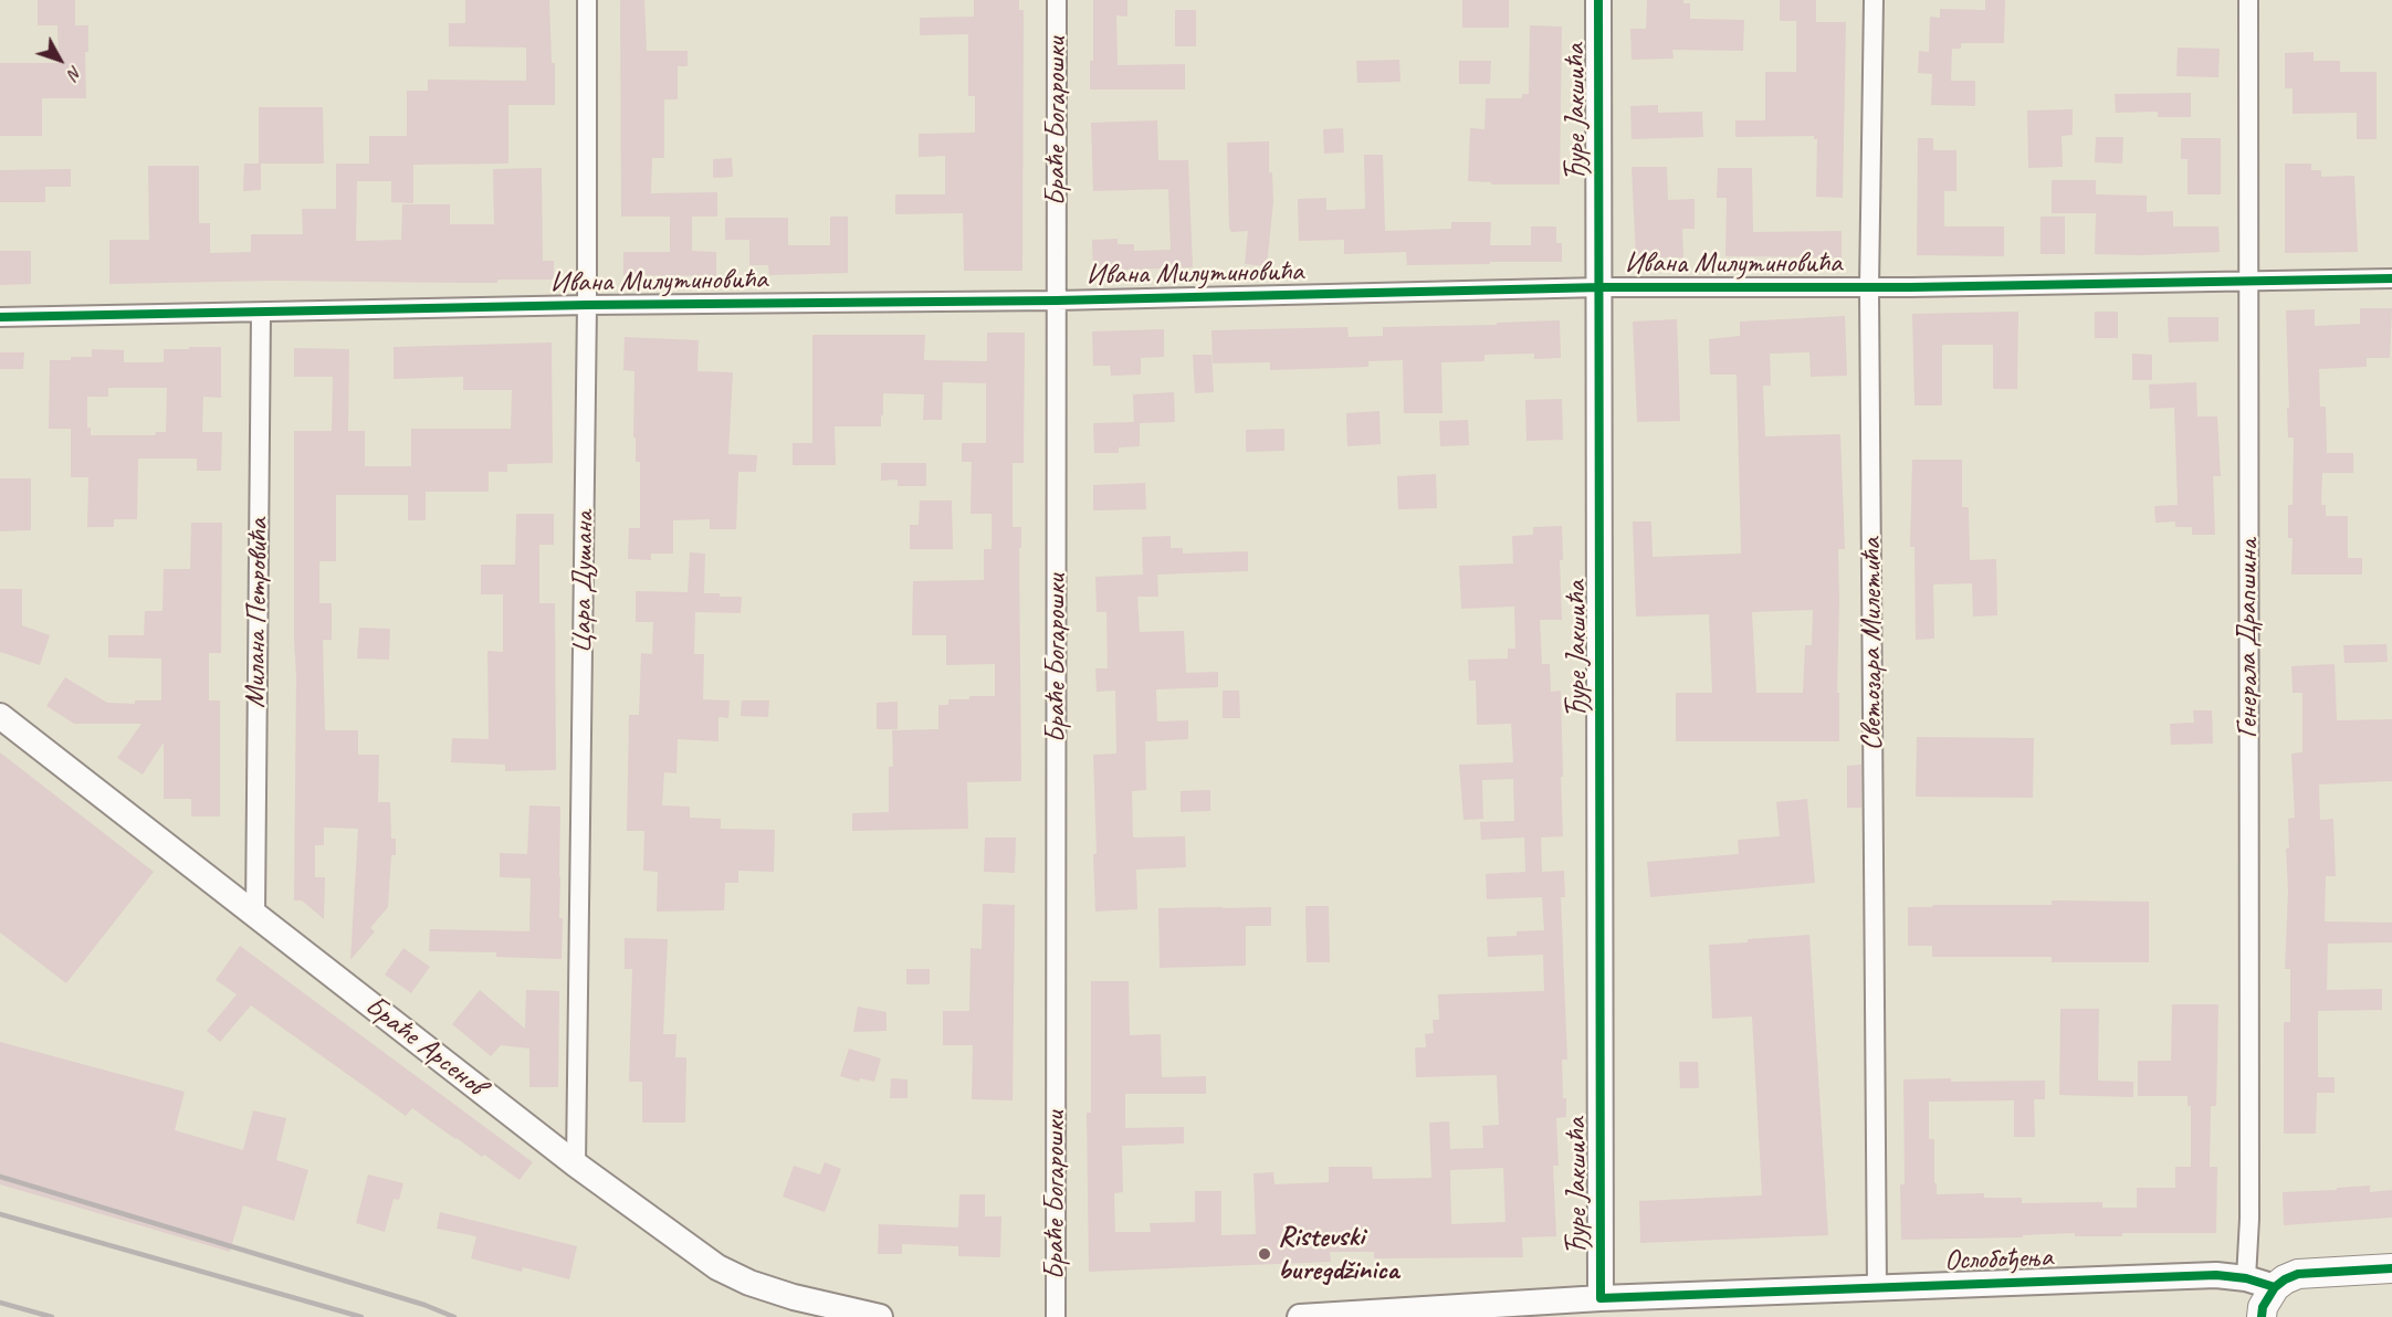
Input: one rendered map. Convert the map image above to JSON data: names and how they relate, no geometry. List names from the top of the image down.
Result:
{
  "streets": {
    "main road": ["Ђуре Јакшића", "Браће Арсенов", "Ослобођења"],
    "street": [
      "Браће Богарошки",
      "Ивана Милутиновића",
      "Цара Душана",
      "Милана Петровића",
      "Генерала Драпшина",
      "Светозара Милетића"
    ]
  },
  "crossings": [
    ["Ђуре Јакшића", "Ивана Милутиновића"],
    ["Ђуре Јакшића", "Ослобођења"],
    ["Браће Богарошки", "Ивана Милутиновића"],
    ["Ивана Милутиновића", "Цара Душана"],
    ["Ивана Милутиновића", "Милана Петровића"],
    ["Ивана Милутиновића", "Генерала Драпшина"],
    ["Ивана Милутиновића", "Светозара Милетића"],
    ["Цара Душана", "Браће Арсенов"],
    ["Милана Петровића", "Браће Арсенов"],
    ["Генерала Драпшина", "Ослобођења"],
    ["Светозара Милетића", "Ослобођења"]
  ],
  "places": ["Ristevski buregdžinica"],
  "north": "bottom right"
}
